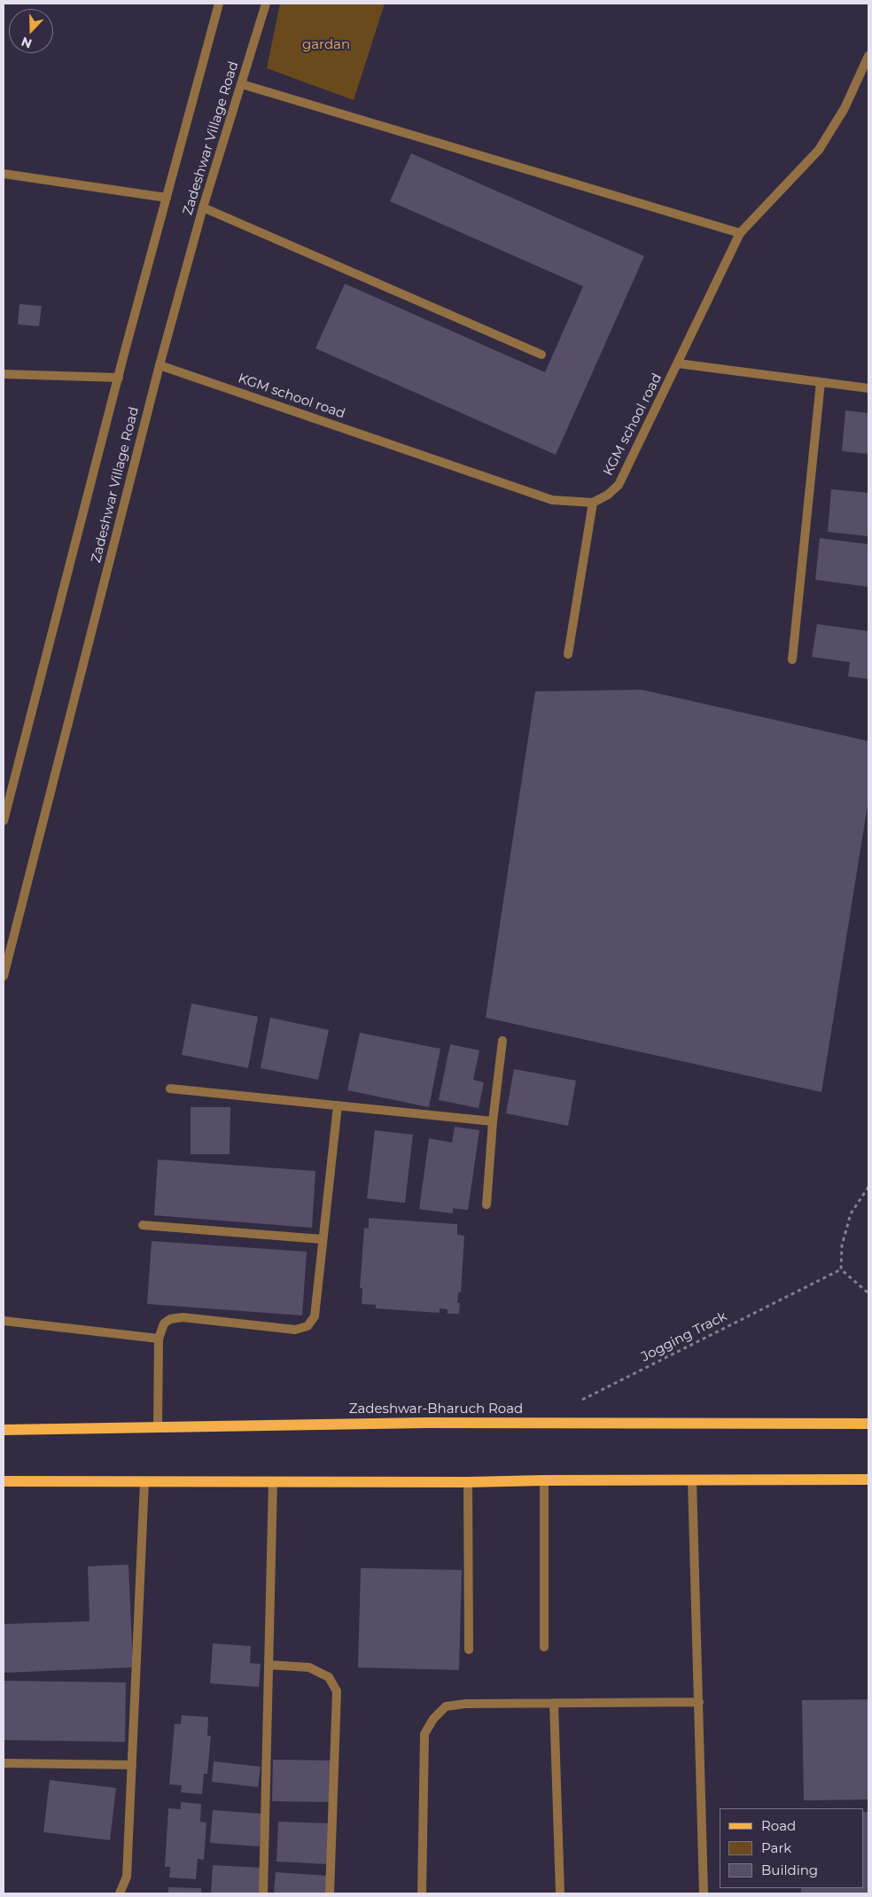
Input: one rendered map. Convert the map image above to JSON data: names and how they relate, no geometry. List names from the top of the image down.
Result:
{
  "streets": {
    "main road": ["Zadeshwar-Bharuch Road"],
    "street": ["Zadeshwar Village Road", "KGM school road"],
    "path": ["Jogging Track"]
  },
  "crossings": [
    ["Zadeshwar Village Road", "KGM school road"]
  ],
  "parks": ["gardan"],
  "legend": ["Road", "Park", "Building"],
  "north": "bottom"
}
